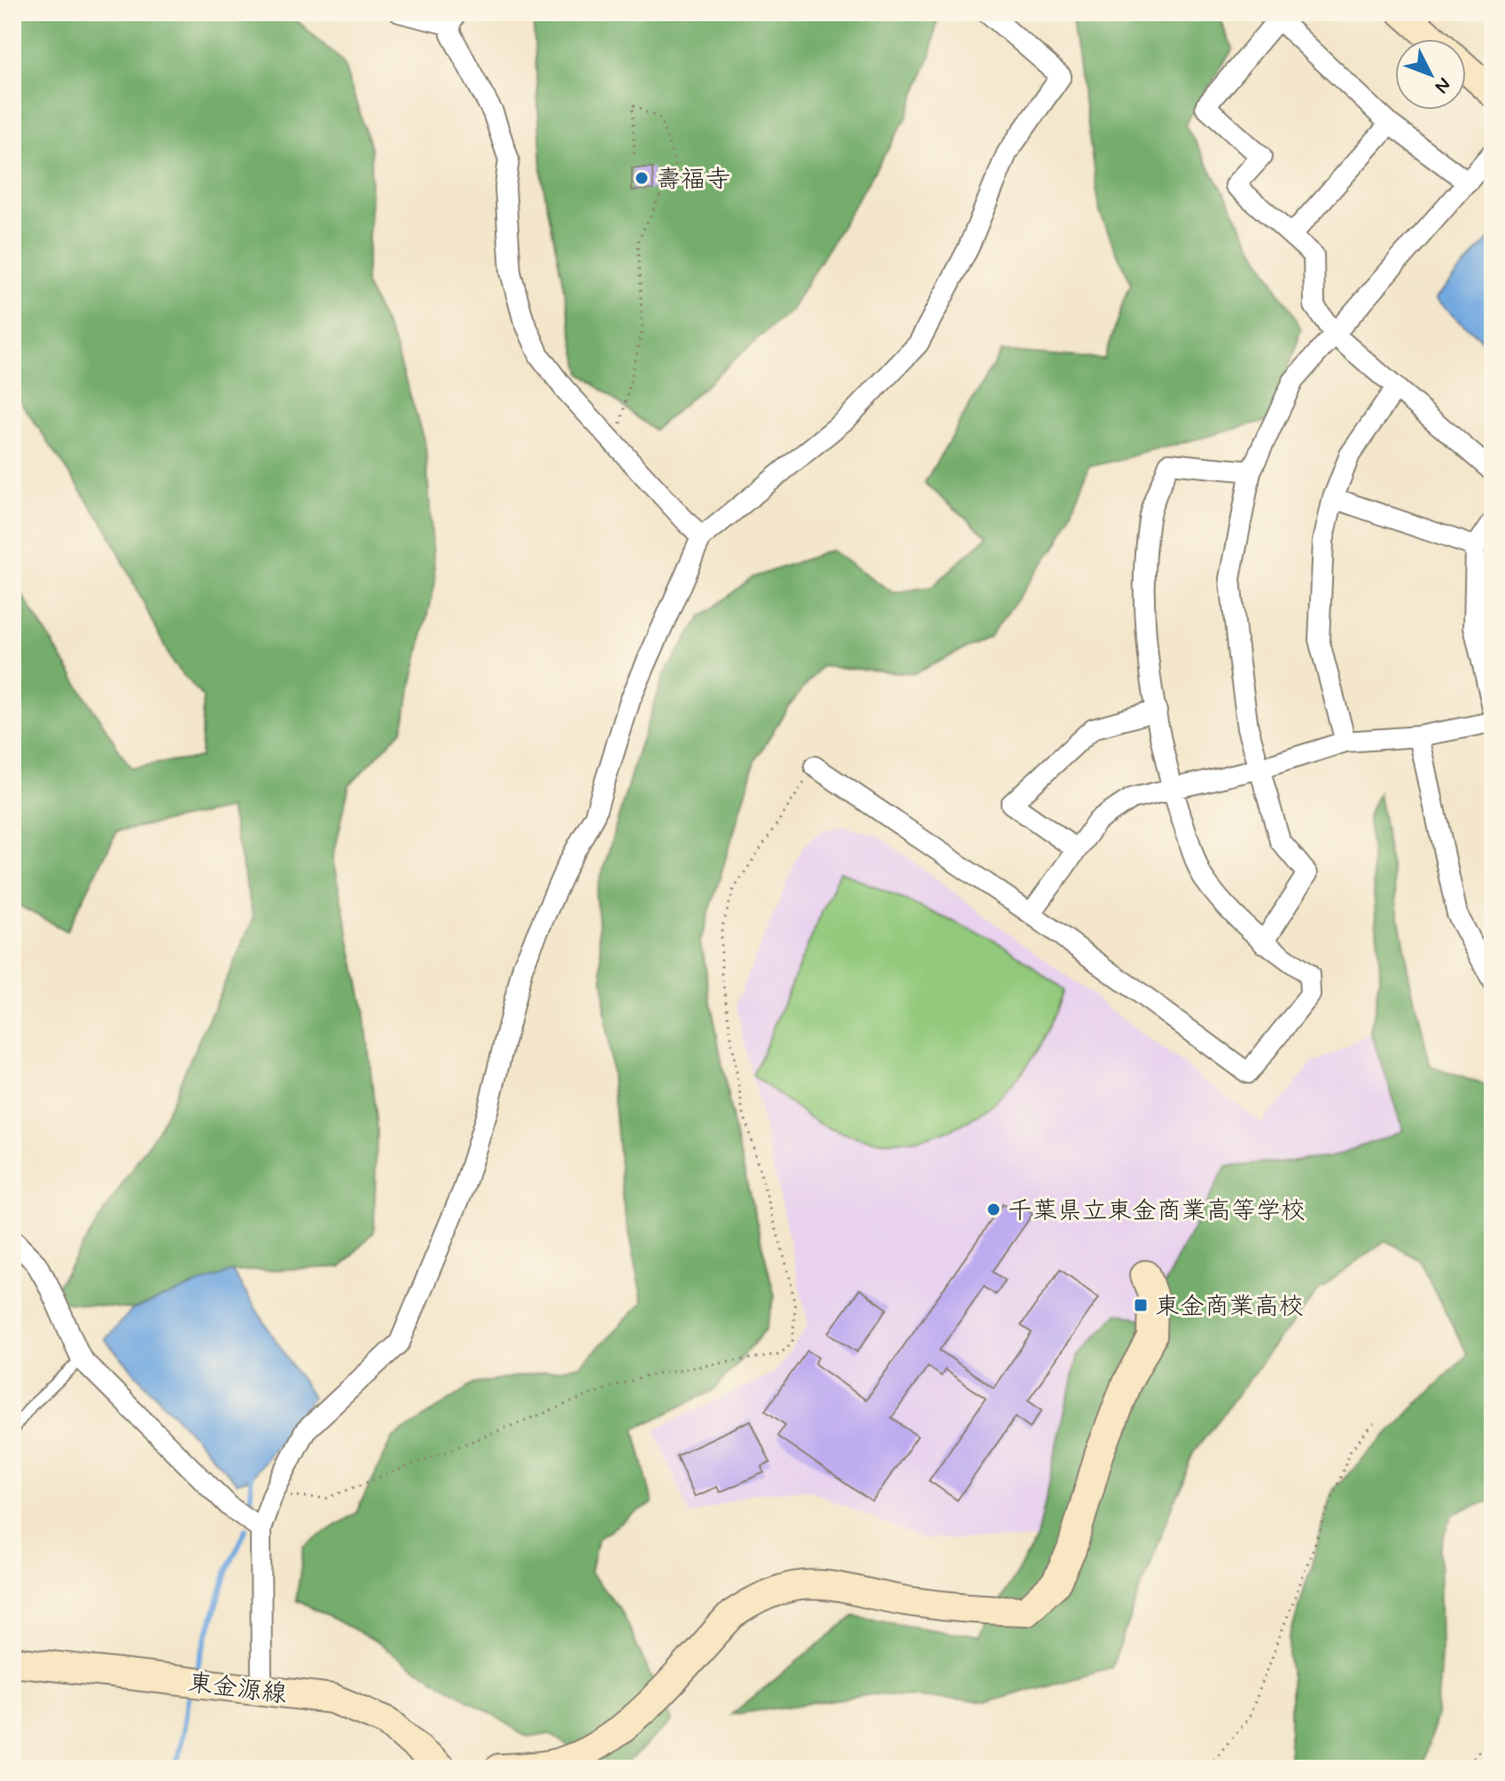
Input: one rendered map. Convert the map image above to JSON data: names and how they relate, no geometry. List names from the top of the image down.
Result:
{
  "streets": {
    "street": ["東金源線"]
  },
  "places": {
    "other": ["壽福寺", "千葉県立東金商業高等学校"],
    "transit": ["東金商業高校"]
  },
  "north": "bottom right"
}
